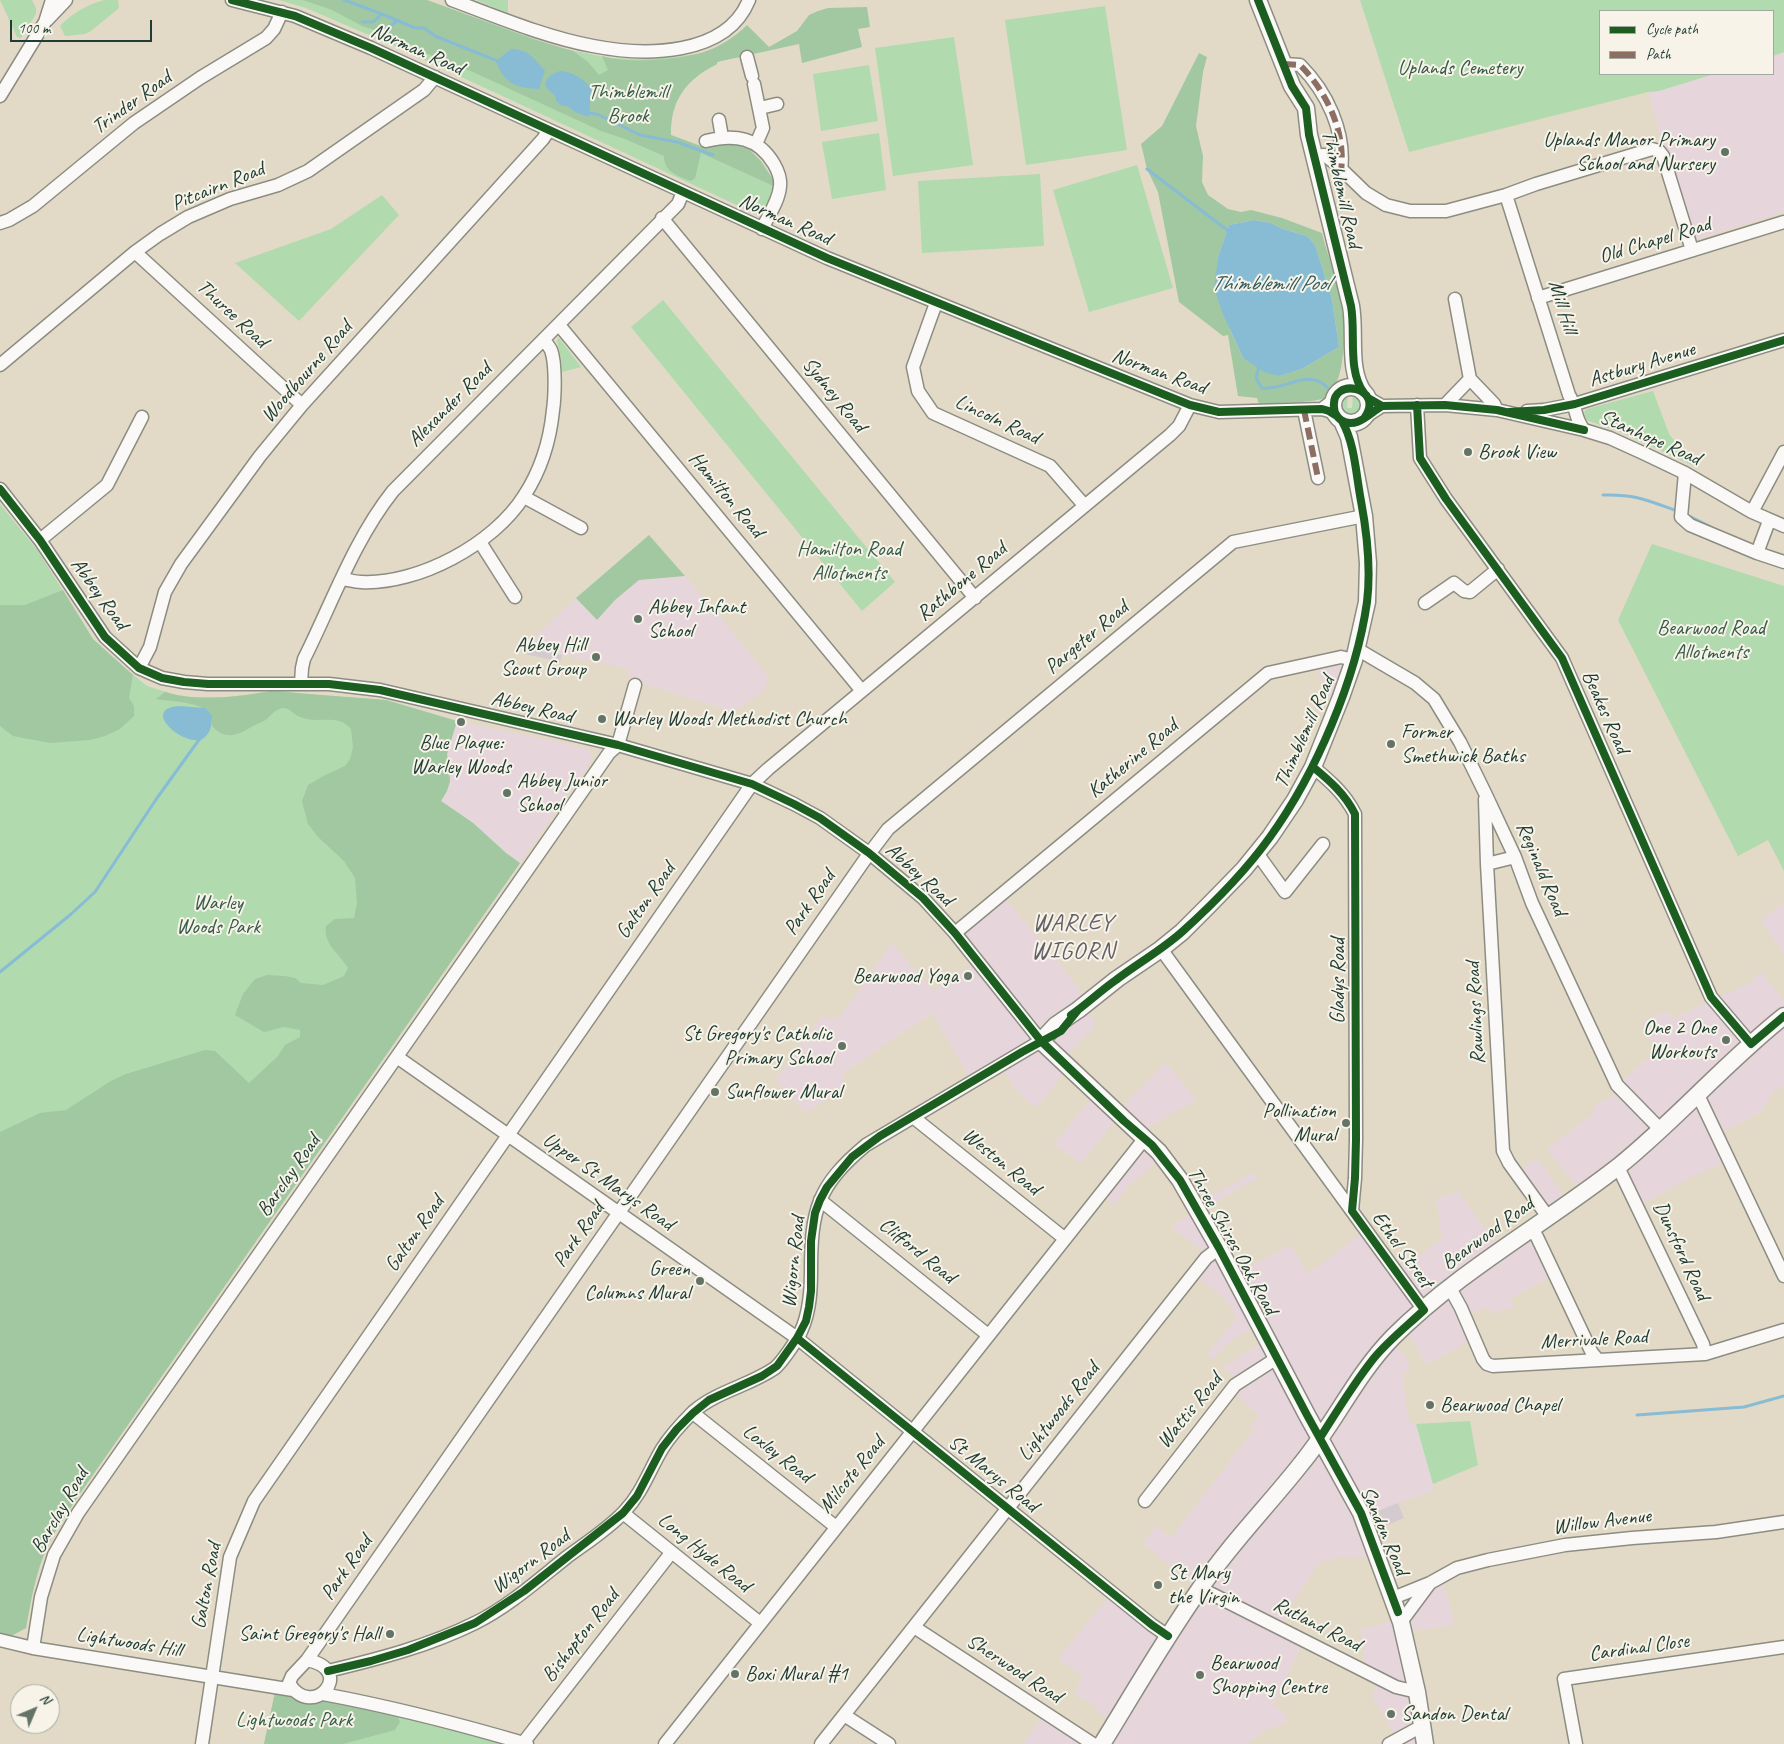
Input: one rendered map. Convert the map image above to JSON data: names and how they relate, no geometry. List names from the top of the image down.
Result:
{
  "streets": {
    "main road": [
      "Thimblemill Road",
      "Bearwood Road",
      "Three Shires Oak Road",
      "Sandon Road"
    ],
    "street": [
      "Norman Road",
      "Trinder Road",
      "Pitcairn Road",
      "Old Chapel Road",
      "Mill Hill",
      "Thuree Road",
      "Astbury Avenue",
      "Woodbourne Road",
      "Sydney Road",
      "Alexander Road",
      "Lincoln Road",
      "Stanhope Road",
      "Hamilton Road",
      "Rathbone Road",
      "Abbey Road",
      "Pargeter Road",
      "Beakes Road",
      "Katherine Road",
      "Reginald Road",
      "Galton Road",
      "Park Road",
      "Gladys Road",
      "Rawlings Road",
      "Weston Road",
      "Barclay Road",
      "Upper St Marys Road",
      "Ethel Street",
      "Clifford Road",
      "Dunsford Road",
      "Wigorn Road",
      "Merrivale Road",
      "Wattis Road",
      "Lightwoods Road",
      "Loxley Road",
      "St Marys Road",
      "Milcote Road",
      "Willow Avenue",
      "Long Hyde Road",
      "Rutland Road",
      "Bishopton Road",
      "Lightwoods Hill",
      "Cardinal Close",
      "Sherwood Road"
    ]
  },
  "crossings": [
    ["Norman Road", "Trinder Road"],
    ["Norman Road", "Pitcairn Road"],
    ["Norman Road", "Thimblemill Road"],
    ["Norman Road", "Woodbourne Road"],
    ["Norman Road", "Alexander Road"],
    ["Norman Road", "Lincoln Road"],
    ["Norman Road", "Rathbone Road"],
    ["Pitcairn Road", "Thuree Road"],
    ["Thimblemill Road", "Abbey Road"],
    ["Thimblemill Road", "Pargeter Road"],
    ["Thimblemill Road", "Katherine Road"],
    ["Thimblemill Road", "Reginald Road"],
    ["Thimblemill Road", "Gladys Road"],
    ["Thimblemill Road", "Three Shires Oak Road"],
    ["Thimblemill Road", "Ethel Street"],
    ["Thimblemill Road", "Wigorn Road"],
    ["Old Chapel Road", "Mill Hill"],
    ["Mill Hill", "Astbury Avenue"],
    ["Mill Hill", "Stanhope Road"],
    ["Thuree Road", "Woodbourne Road"],
    ["Astbury Avenue", "Stanhope Road"],
    ["Woodbourne Road", "Abbey Road"],
    ["Sydney Road", "Alexander Road"],
    ["Sydney Road", "Rathbone Road"],
    ["Alexander Road", "Hamilton Road"],
    ["Alexander Road", "Abbey Road"],
    ["Lincoln Road", "Rathbone Road"],
    ["Stanhope Road", "Beakes Road"],
    ["Hamilton Road", "Rathbone Road"],
    ["Rathbone Road", "Abbey Road"],
    ["Rathbone Road", "Galton Road"],
    ["Abbey Road", "Pargeter Road"],
    ["Abbey Road", "Katherine Road"],
    ["Abbey Road", "Galton Road"],
    ["Abbey Road", "Park Road"],
    ["Abbey Road", "Barclay Road"],
    ["Abbey Road", "Three Shires Oak Road"],
    ["Abbey Road", "Wigorn Road"],
    ["Pargeter Road", "Park Road"],
    ["Beakes Road", "Bearwood Road"],
    ["Katherine Road", "Reginald Road"],
    ["Reginald Road", "Rawlings Road"],
    ["Reginald Road", "Bearwood Road"],
    ["Galton Road", "Upper St Marys Road"],
    ["Galton Road", "Lightwoods Hill"],
    ["Park Road", "Upper St Marys Road"],
    ["Park Road", "Wigorn Road"],
    ["Park Road", "Lightwoods Hill"],
    ["Gladys Road", "Ethel Street"],
    ["Rawlings Road", "Bearwood Road"],
    ["Weston Road", "Wigorn Road"],
    ["Weston Road", "Milcote Road"],
    ["Barclay Road", "Upper St Marys Road"],
    ["Barclay Road", "Lightwoods Hill"],
    ["Upper St Marys Road", "Wigorn Road"],
    ["Upper St Marys Road", "St Marys Road"],
    ["Bearwood Road", "Three Shires Oak Road"],
    ["Bearwood Road", "Ethel Street"],
    ["Bearwood Road", "Dunsford Road"],
    ["Bearwood Road", "Merrivale Road"],
    ["Bearwood Road", "St Marys Road"],
    ["Bearwood Road", "Sandon Road"],
    ["Bearwood Road", "Rutland Road"],
    ["Three Shires Oak Road", "Wigorn Road"],
    ["Three Shires Oak Road", "Wattis Road"],
    ["Three Shires Oak Road", "Lightwoods Road"],
    ["Three Shires Oak Road", "Milcote Road"],
    ["Three Shires Oak Road", "Sandon Road"],
    ["Clifford Road", "Wigorn Road"],
    ["Clifford Road", "Milcote Road"],
    ["Dunsford Road", "Merrivale Road"],
    ["Wigorn Road", "Loxley Road"],
    ["Wigorn Road", "St Marys Road"],
    ["Wigorn Road", "Long Hyde Road"],
    ["Wigorn Road", "Lightwoods Hill"],
    ["Lightwoods Road", "St Marys Road"],
    ["Lightwoods Road", "Sherwood Road"],
    ["Loxley Road", "Milcote Road"],
    ["St Marys Road", "Milcote Road"],
    ["Milcote Road", "Long Hyde Road"],
    ["Willow Avenue", "Sandon Road"],
    ["Sandon Road", "Rutland Road"],
    ["Long Hyde Road", "Bishopton Road"]
  ],
  "districts": ["WARLEY WIGORN"],
  "water": ["Thimblemill Pool"],
  "parks": [
    "Uplands Cemetery",
    "Thimblemill Brook",
    "Hamilton Road Allotments",
    "Bearwood Road Allotments",
    "Warley Woods Park",
    "Lightwoods Park"
  ],
  "places": [
    "Uplands Manor Primary School and Nursery",
    "Brook View",
    "Abbey Infant School",
    "Abbey Hill Scout Group",
    "Warley Woods Methodist Church",
    "Blue Plaque: Warley Woods",
    "Former Smethwick Baths",
    "Abbey Junior School",
    "Bearwood Yoga",
    "One 2 One Workouts",
    "St Gregory's Catholic Primary School",
    "Sunflower Mural",
    "Pollination Mural",
    "Green Columns Mural",
    "Bearwood Chapel",
    "St Mary the Virgin",
    "Saint Gregory's Hall",
    "Boxi Mural #1",
    "Bearwood Shopping Centre",
    "Sandon Dental"
  ],
  "legend": ["Cycle path", "Path"],
  "scale_bar": "100 m",
  "north": "top right"
}
